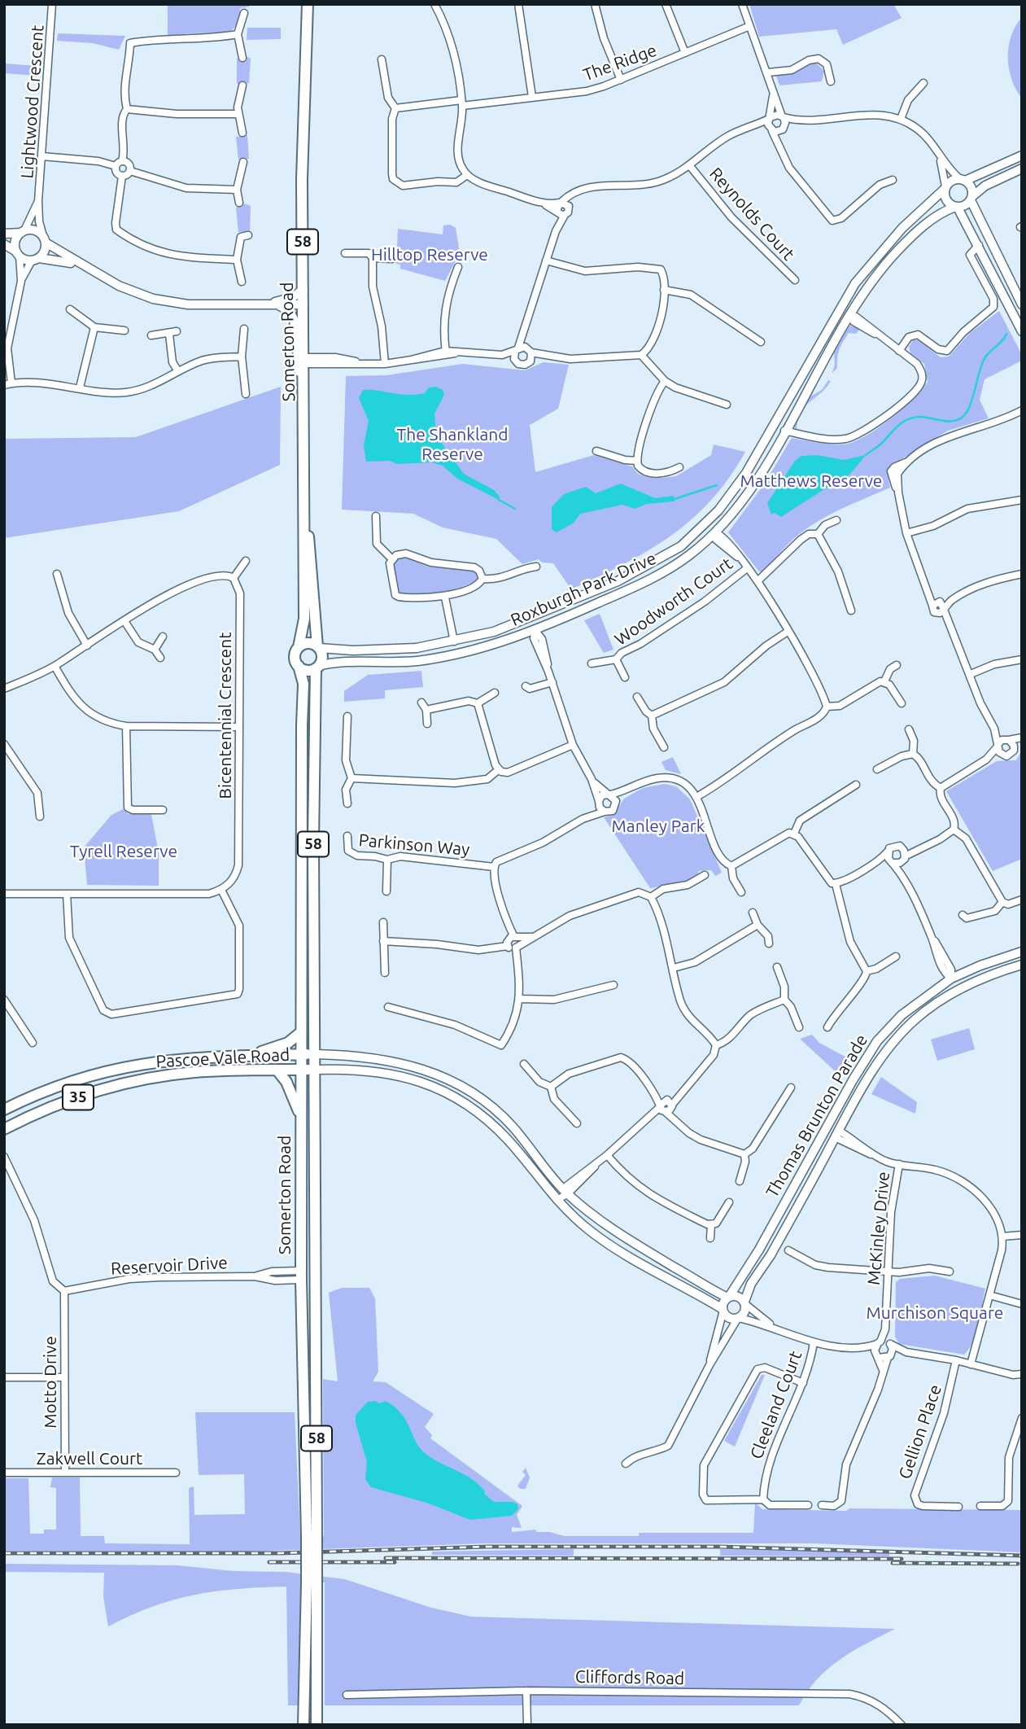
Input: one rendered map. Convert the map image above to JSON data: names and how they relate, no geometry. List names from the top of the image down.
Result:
{
  "streets": {
    "main road": [
      "58",
      "Somerton Road",
      "Pascoe Vale Road",
      "35"
    ],
    "street": [
      "The Ridge",
      "Lightwood Crescent",
      "Reynolds Court",
      "Roxburgh Park Drive",
      "Woodworth Court",
      "Bicentennial Crescent",
      "Parkinson Way",
      "Thomas Brunton Parade",
      "McKinley Drive",
      "Reservoir Drive",
      "Motto Drive",
      "Cleeland Court",
      "Gellion Place",
      "Zakwell Court",
      "Cliffords Road"
    ]
  },
  "crossings": [
    ["58", "Somerton Road"],
    ["58", "Roxburgh Park Drive"],
    ["Somerton Road", "Roxburgh Park Drive"],
    ["Somerton Road", "Pascoe Vale Road"],
    ["Somerton Road", "Reservoir Drive"],
    ["Reservoir Drive", "Motto Drive"],
    ["Motto Drive", "Zakwell Court"]
  ],
  "parks": [
    "Hilltop Reserve",
    "The Shankland Reserve",
    "Matthews Reserve",
    "Manley Park",
    "Tyrell Reserve",
    "Murchison Square"
  ]
}
